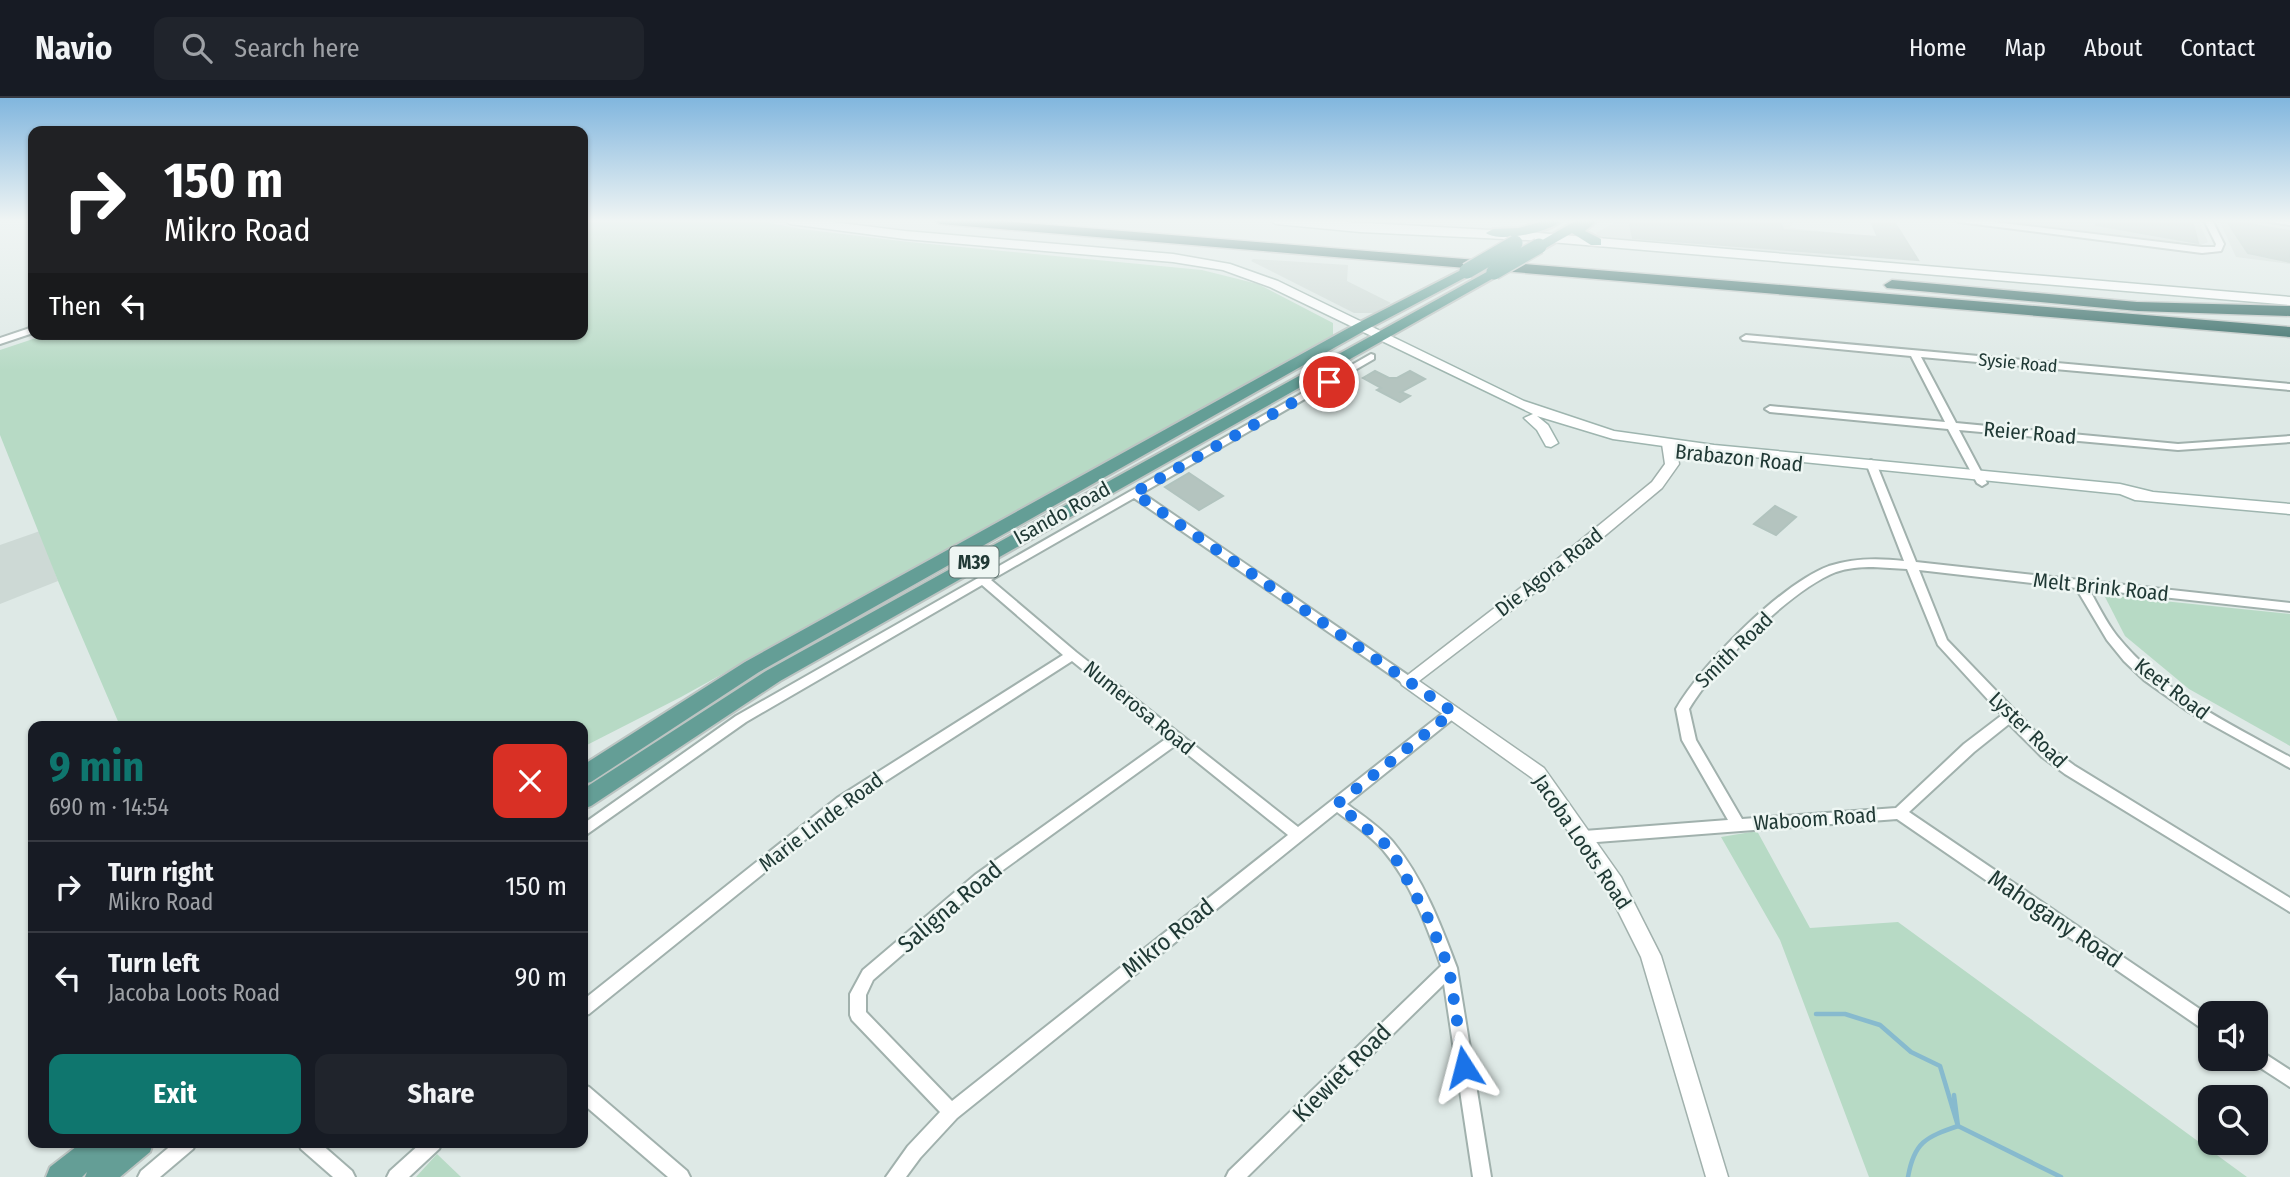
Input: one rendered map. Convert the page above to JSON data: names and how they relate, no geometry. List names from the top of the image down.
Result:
{
  "streets": {
    "main road": ["Brabazon Road", "Isando Road", "M39"],
    "street": [
      "Sysie Road",
      "Reier Road",
      "Die Agora Road",
      "Melt Brink Road",
      "Smith Road",
      "Keet Road",
      "Numerosa Road",
      "Lyster Road",
      "Waboom Road",
      "Marie Linde Road",
      "Jacoba Loots Road",
      "Saligna Road",
      "Mahogany Road",
      "Mikro Road",
      "Kiewiet Road"
    ]
  },
  "crossings": [
    ["Brabazon Road", "Isando Road"],
    ["Brabazon Road", "Die Agora Road"],
    ["Brabazon Road", "Lyster Road"],
    ["Isando Road", "Numerosa Road"],
    ["Isando Road", "Jacoba Loots Road"],
    ["Die Agora Road", "Jacoba Loots Road"],
    ["Melt Brink Road", "Smith Road"],
    ["Melt Brink Road", "Keet Road"],
    ["Melt Brink Road", "Lyster Road"],
    ["Smith Road", "Lyster Road"],
    ["Smith Road", "Waboom Road"],
    ["Numerosa Road", "Marie Linde Road"],
    ["Numerosa Road", "Saligna Road"],
    ["Numerosa Road", "Mikro Road"],
    ["Lyster Road", "Waboom Road"],
    ["Waboom Road", "Jacoba Loots Road"],
    ["Waboom Road", "Mahogany Road"],
    ["Jacoba Loots Road", "Mikro Road"],
    ["Saligna Road", "Mikro Road"]
  ],
  "page": {
    "header": "Navio",
    "search": "Search here",
    "nav": [
      "Home",
      "Map",
      "About",
      "Contact"
    ],
    "turn": ["150 m", "Mikro Road"],
    "then": "Then",
    "heading": ["9 min", "690 m · 14:54"],
    "list": [
      {
        "name": "Turn right",
        "note": "Mikro Road",
        "value": "150 m"
      },
      {
        "name": "Turn left",
        "note": "Jacoba Loots Road",
        "value": "90 m"
      }
    ],
    "buttons": ["Exit", "Share"]
  }
}
